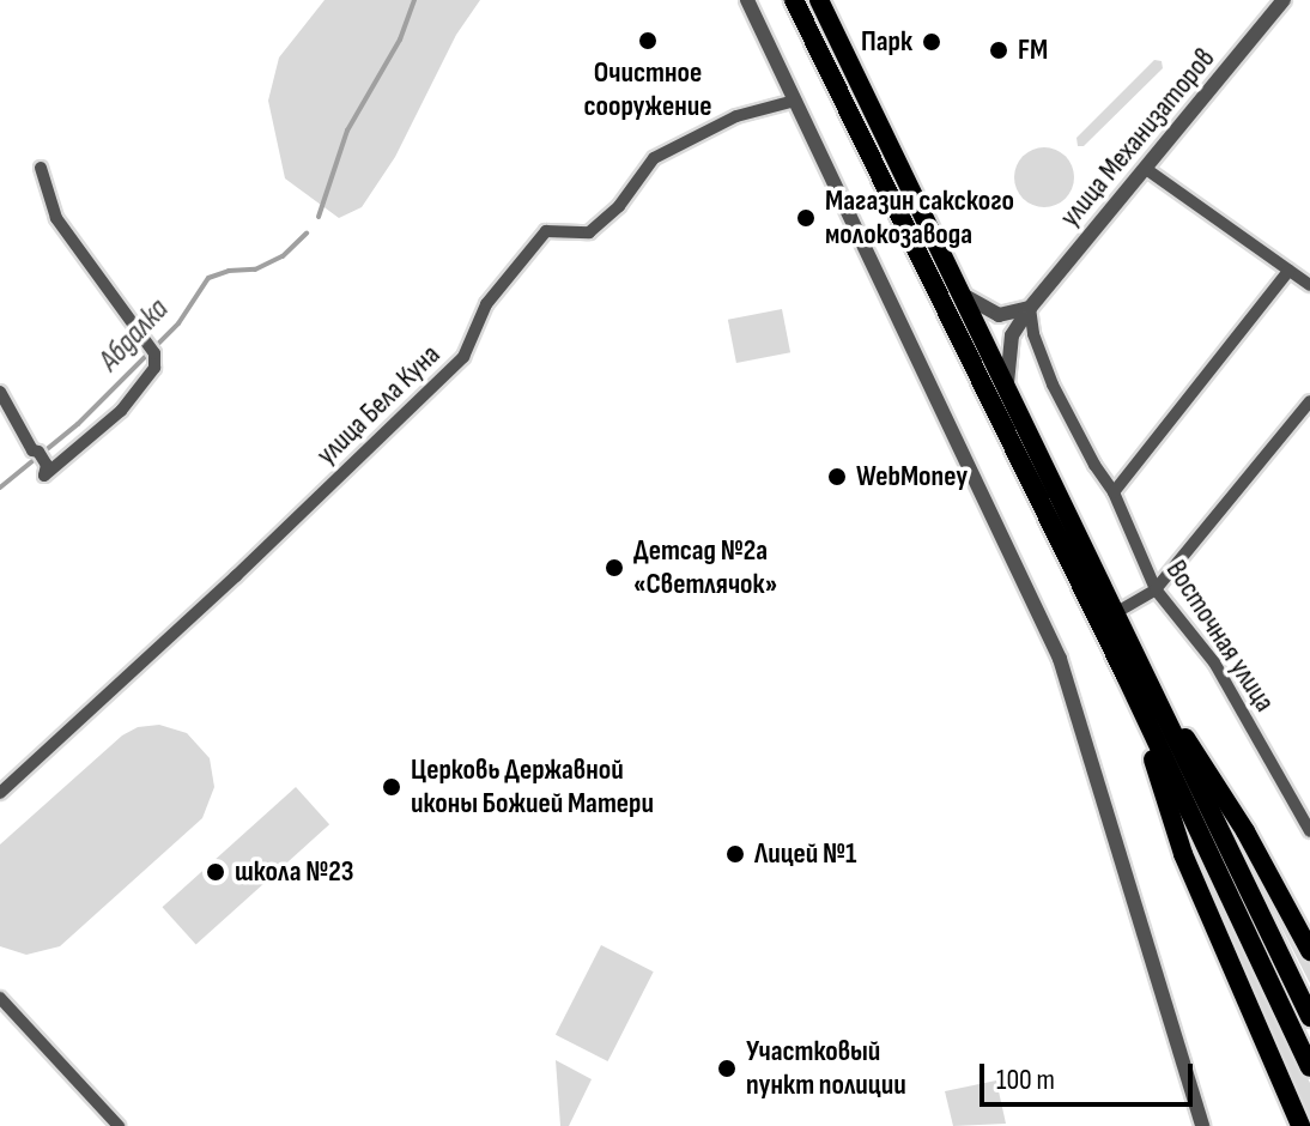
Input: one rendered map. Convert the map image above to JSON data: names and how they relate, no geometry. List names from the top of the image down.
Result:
{
  "streets": {
    "street": ["улица Механизаторов", "улица Бела Куна", "Восточная улица"]
  },
  "crossings": [
    ["улица Механизаторов", "Восточная улица"]
  ],
  "water": ["Абдалка"],
  "places": [
    "Очистное сооружение",
    "Парк",
    "FM",
    "Магазин сакского молокозавода",
    "WebMoney",
    "Детсад №2а «Светлячок»",
    "Церковь Державной иконы Божией Матери",
    "Лицей №1",
    "школа №23",
    "Участковый пункт полиции"
  ],
  "scale_bar": "100 m"
}
